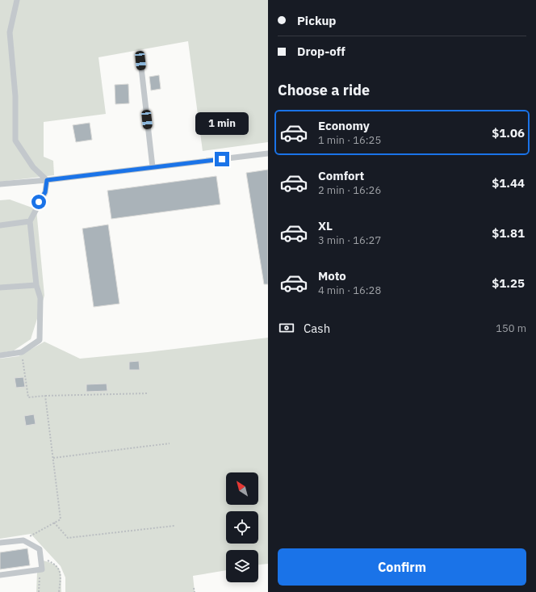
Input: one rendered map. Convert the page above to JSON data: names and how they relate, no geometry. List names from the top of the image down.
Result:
{
  "north": "top left",
  "page": {
    "banner": ["Pickup", "Drop-off"],
    "heading": "Choose a ride",
    "list": [
      {
        "name": "Economy",
        "note": "1 min · 16:25",
        "value": "$1.06"
      },
      {
        "name": "Comfort",
        "note": "2 min · 16:26",
        "value": "$1.44"
      },
      {
        "name": "XL",
        "note": "3 min · 16:27",
        "value": "$1.81"
      },
      {
        "name": "Moto",
        "note": "4 min · 16:28",
        "value": "$1.25"
      }
    ],
    "bubble": "1 min",
    "pay": ["Cash", "150 m"],
    "buttons": "Confirm"
  }
}
